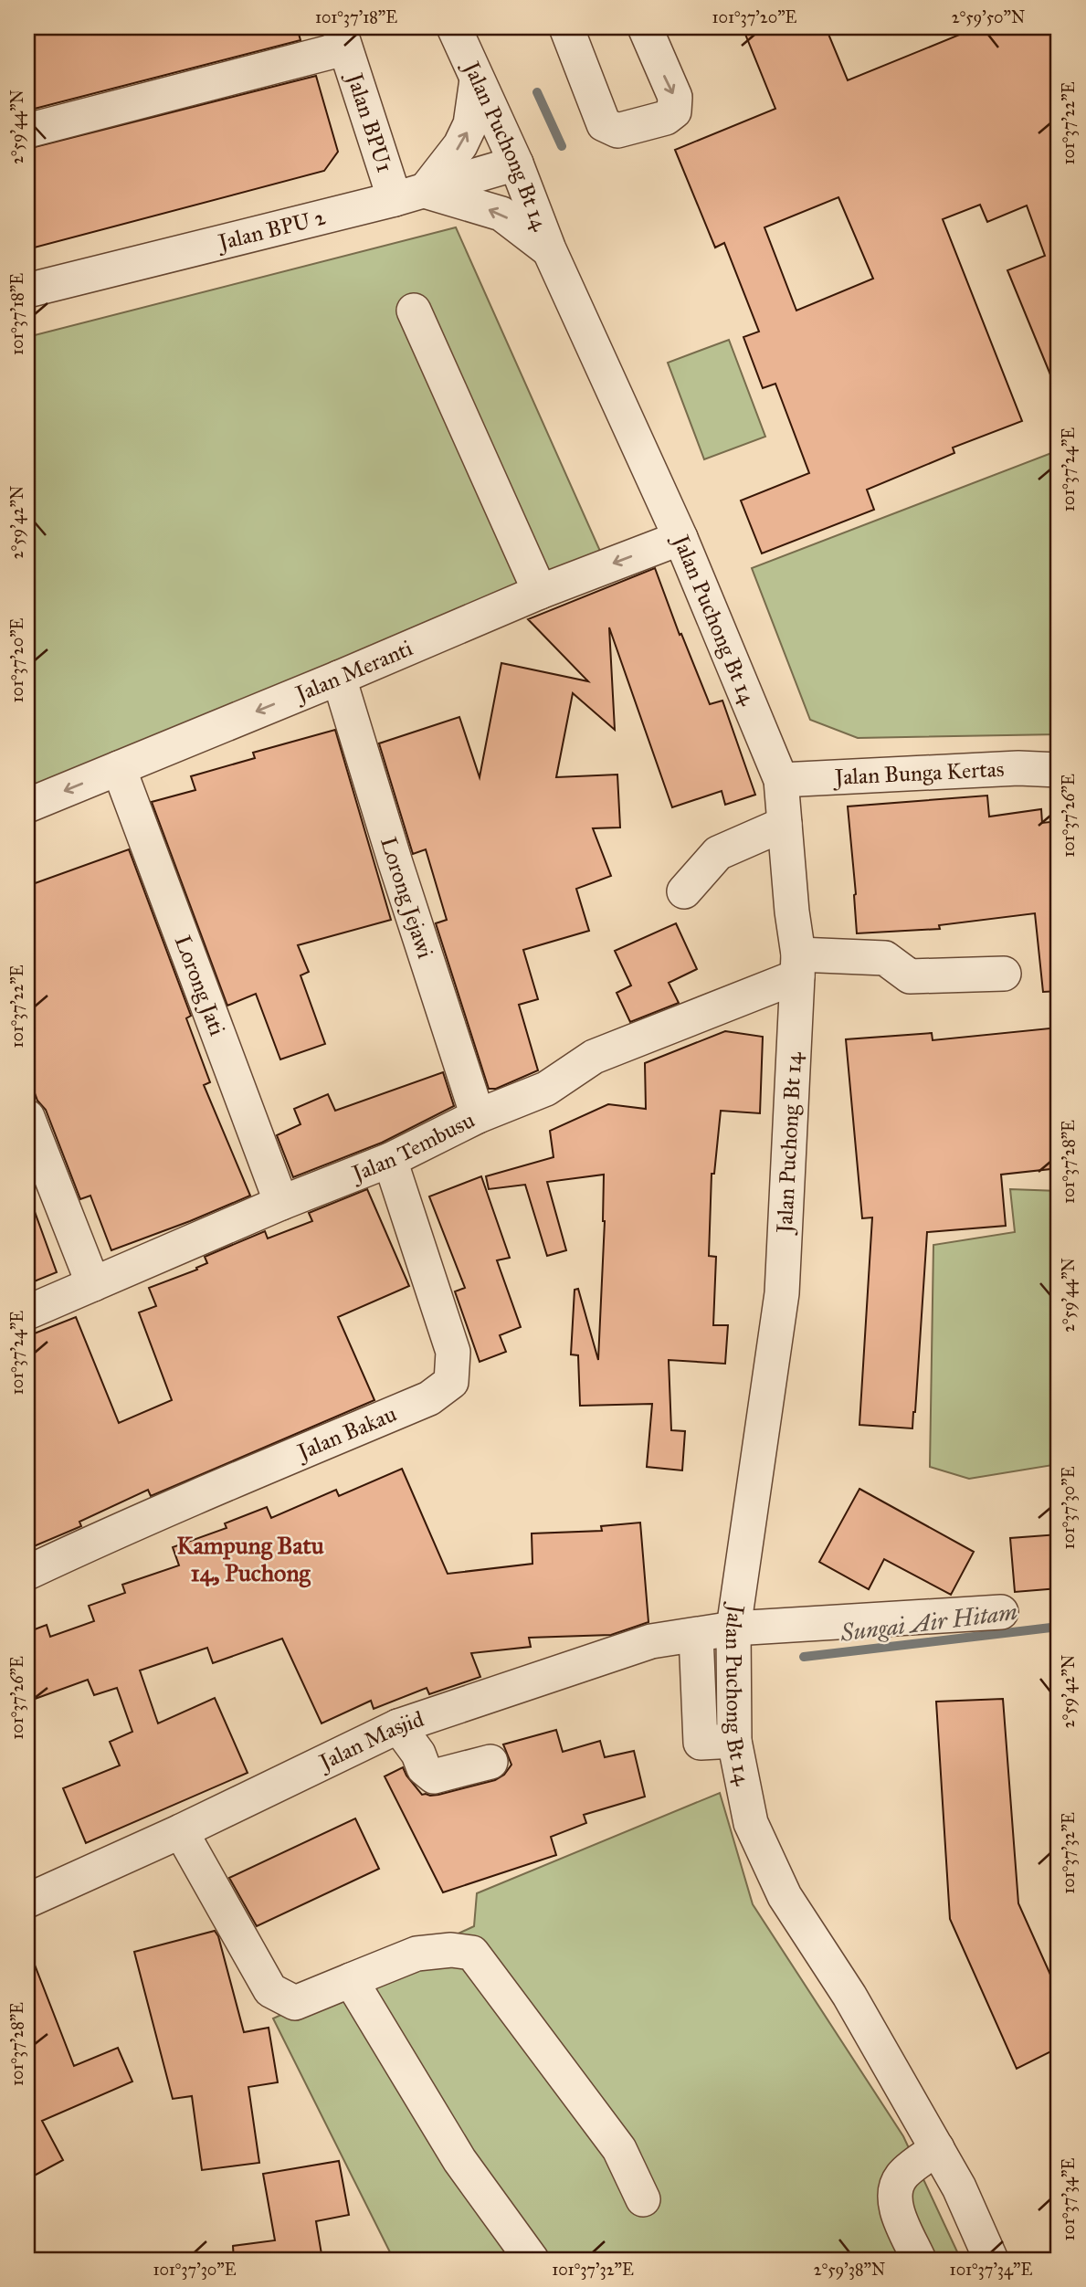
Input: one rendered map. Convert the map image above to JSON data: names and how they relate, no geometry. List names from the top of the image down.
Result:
{
  "streets": {
    "street": [
      "Jalan BPU1",
      "Jalan Puchong Bt 14",
      "Jalan BPU 2",
      "Jalan Meranti",
      "Jalan Bunga Kertas",
      "Lorong Jejawi",
      "Lorong Jati",
      "Jalan Tembusu",
      "Jalan Bakau",
      "Jalan Masjid"
    ]
  },
  "crossings": [
    ["Jalan BPU1", "Jalan BPU 2"],
    ["Jalan Puchong Bt 14", "Jalan BPU 2"],
    ["Jalan Puchong Bt 14", "Jalan Meranti"],
    ["Jalan Puchong Bt 14", "Jalan Bunga Kertas"],
    ["Jalan Puchong Bt 14", "Jalan Tembusu"],
    ["Jalan Puchong Bt 14", "Jalan Masjid"],
    ["Jalan Meranti", "Lorong Jejawi"],
    ["Jalan Meranti", "Lorong Jati"],
    ["Lorong Jejawi", "Jalan Tembusu"],
    ["Lorong Jati", "Jalan Tembusu"],
    ["Jalan Tembusu", "Jalan Bakau"]
  ],
  "one_way": ["Jalan Meranti"],
  "districts": ["Kampung Batu 14, Puchong"],
  "water": ["Sungai Air Hitam"],
  "coordinates": [
    "101°37'18\"E",
    "101°37'20\"E",
    "2°59'50\"N",
    "101°37'22\"E",
    "2°59'44\"N",
    "101°37'24\"E",
    "2°59'42\"N",
    "101°37'26\"E",
    "101°37'28\"E",
    "101°37'30\"E",
    "101°37'32\"E",
    "101°37'34\"E",
    "2°59'38\"N"
  ]
}
